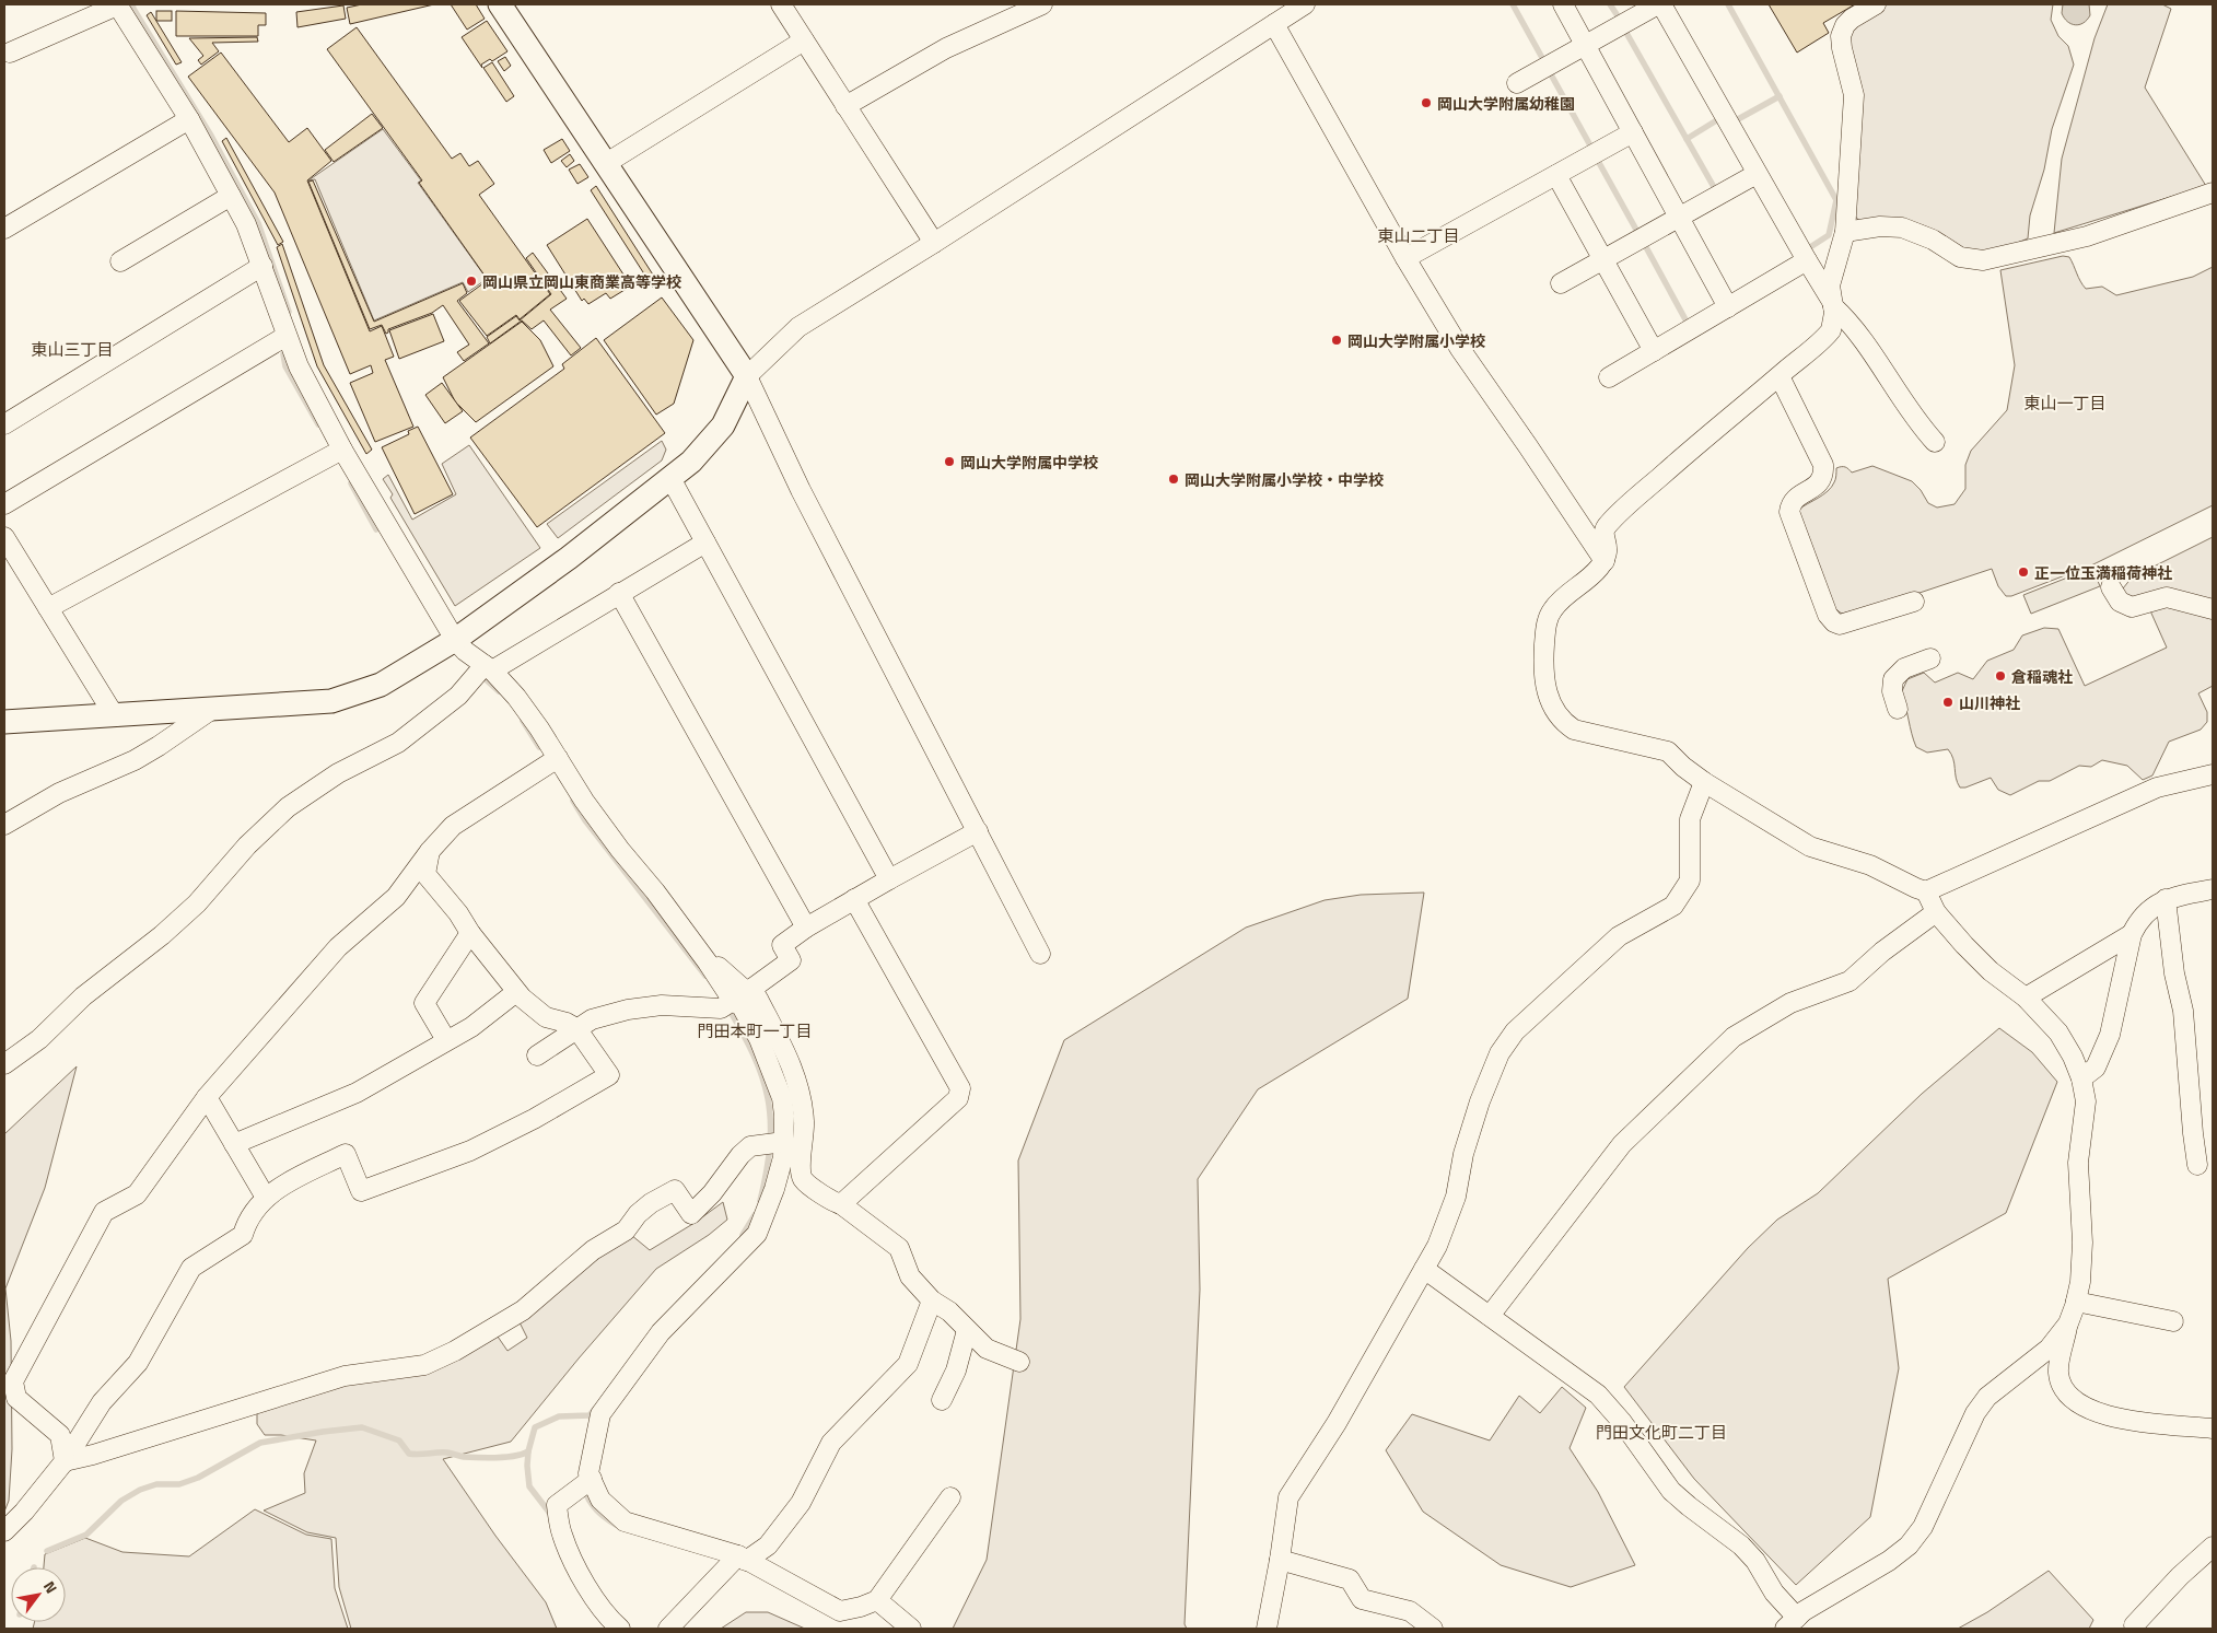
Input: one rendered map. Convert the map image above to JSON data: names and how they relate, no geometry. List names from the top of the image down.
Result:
{
  "districts": [
    "東山二丁目",
    "東山三丁目",
    "東山一丁目",
    "門田本町一丁目",
    "門田文化町二丁目"
  ],
  "places": [
    "岡山大学附属幼稚園",
    "岡山県立岡山東商業高等学校",
    "岡山大学附属小学校",
    "岡山大学附属中学校",
    "岡山大学附属小学校・中学校",
    "正一位玉満稲荷神社",
    "倉稲魂社",
    "山川神社"
  ],
  "north": "top right"
}
